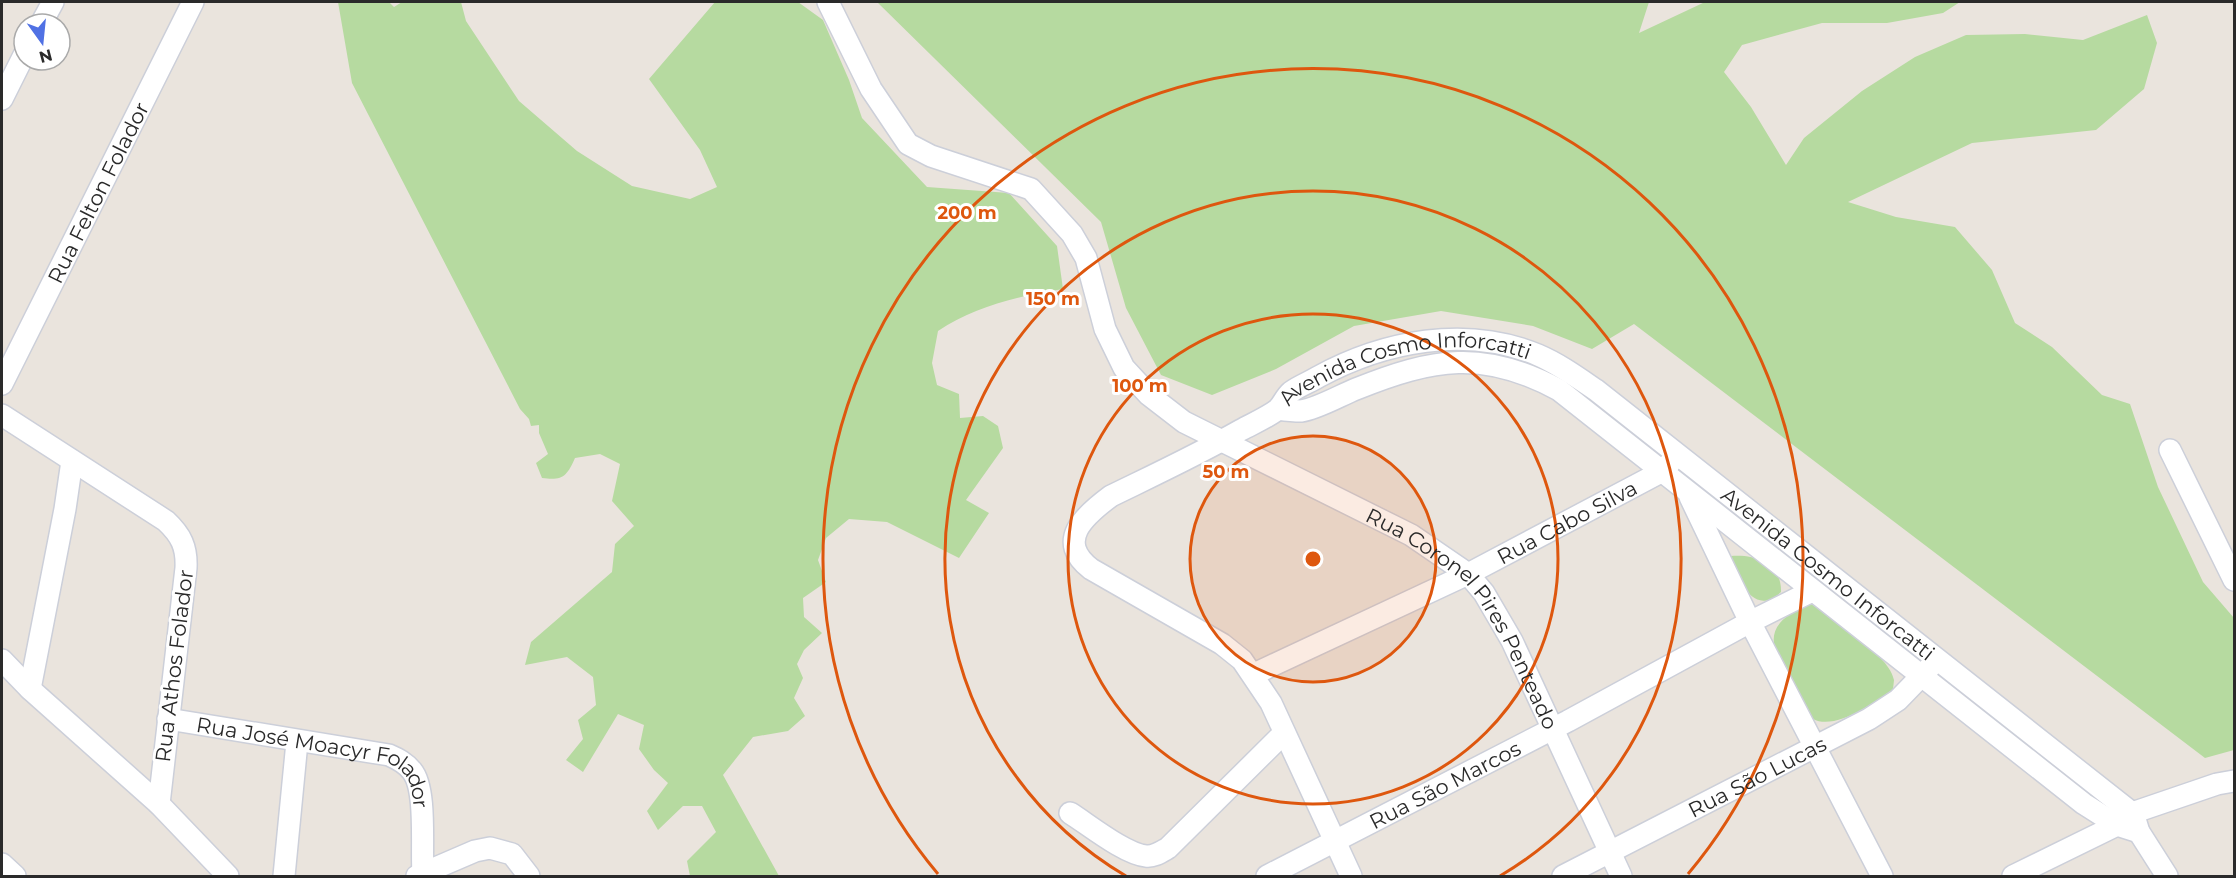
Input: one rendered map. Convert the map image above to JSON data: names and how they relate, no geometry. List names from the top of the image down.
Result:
{
  "streets": {
    "street": [
      "Rua Felton Folador",
      "Avenida Cosmo Inforcatti",
      "Rua Cabo Silva",
      "Rua Coronel Pires Penteado",
      "Rua Athos Folador",
      "Rua José Moacyr Folador",
      "Rua São Lucas",
      "Rua São Marcos"
    ]
  },
  "crossings": [
    ["Avenida Cosmo Inforcatti", "Rua Cabo Silva"],
    ["Avenida Cosmo Inforcatti", "Rua São Lucas"],
    ["Avenida Cosmo Inforcatti", "Rua São Marcos"],
    ["Rua Cabo Silva", "Rua Coronel Pires Penteado"],
    ["Rua Coronel Pires Penteado", "Rua São Lucas"],
    ["Rua Coronel Pires Penteado", "Rua São Marcos"],
    ["Rua Athos Folador", "Rua José Moacyr Folador"]
  ],
  "north": "bottom",
  "rings": [
    "200 m",
    "150 m",
    "100 m",
    "50 m"
  ]
}
